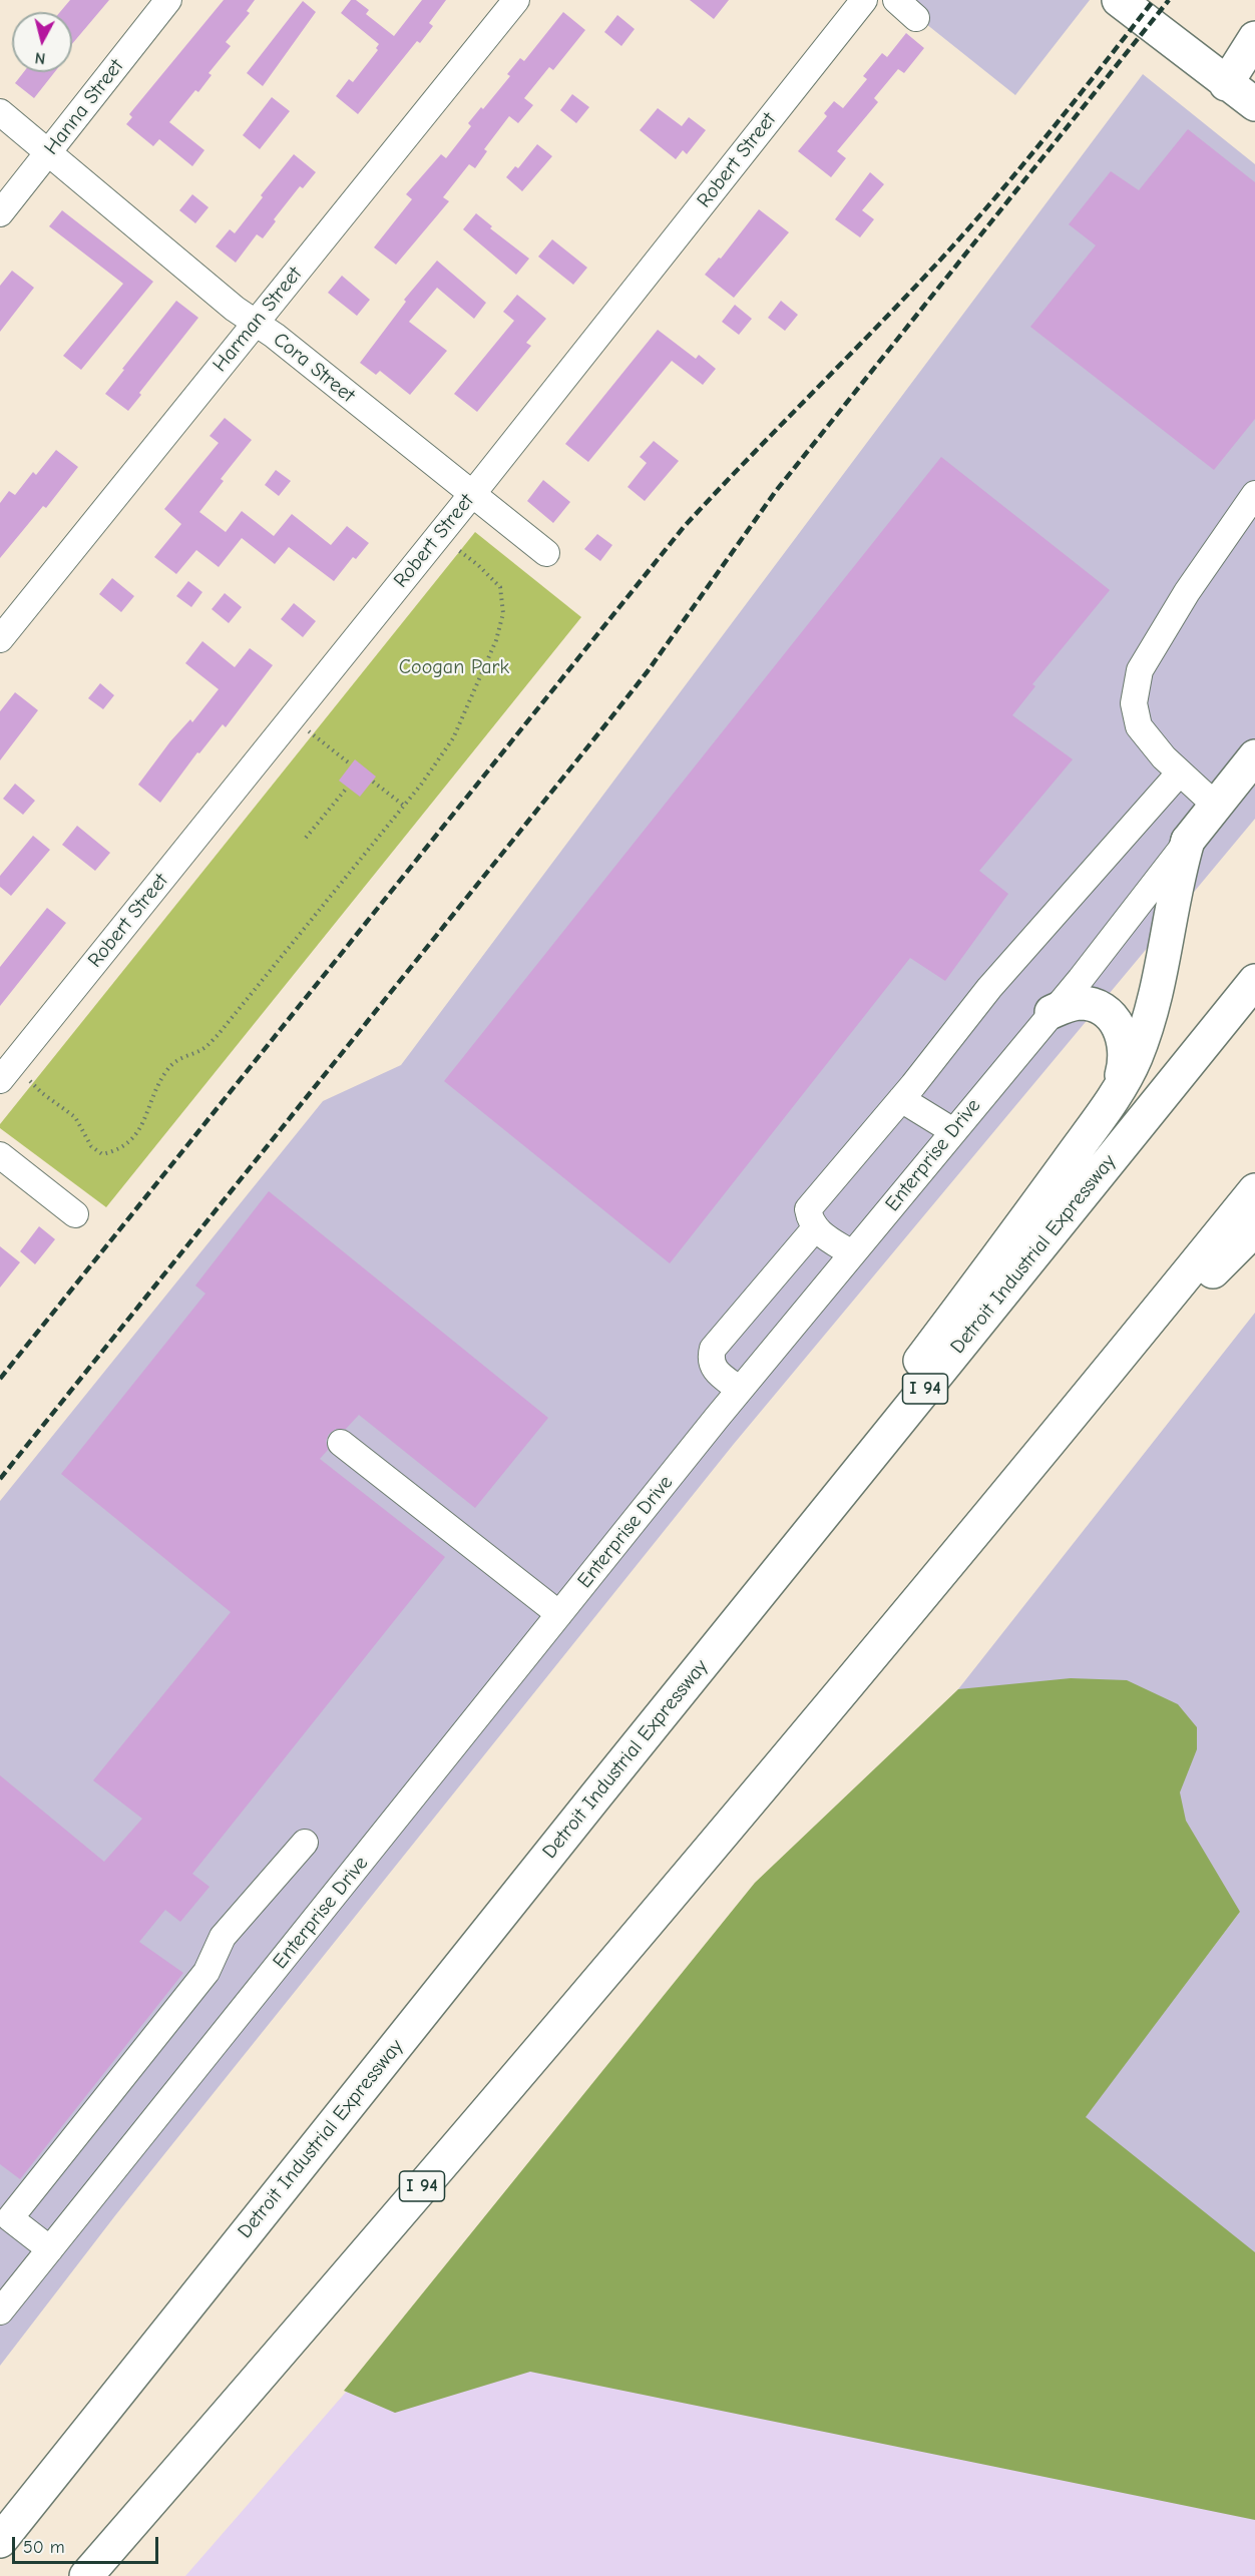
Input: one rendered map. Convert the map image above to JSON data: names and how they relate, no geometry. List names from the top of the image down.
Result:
{
  "streets": {
    "main road": ["Enterprise Drive", "Detroit Industrial Expressway", "I 94"],
    "street": [
      "Hanna Street",
      "Robert Street",
      "Harman Street",
      "Cora Street"
    ]
  },
  "crossings": [
    ["Hanna Street", "Cora Street"],
    ["Robert Street", "Cora Street"],
    ["Harman Street", "Cora Street"]
  ],
  "parks": ["Coogan Park"],
  "scale_bar": "50 m",
  "north": "bottom"
}
